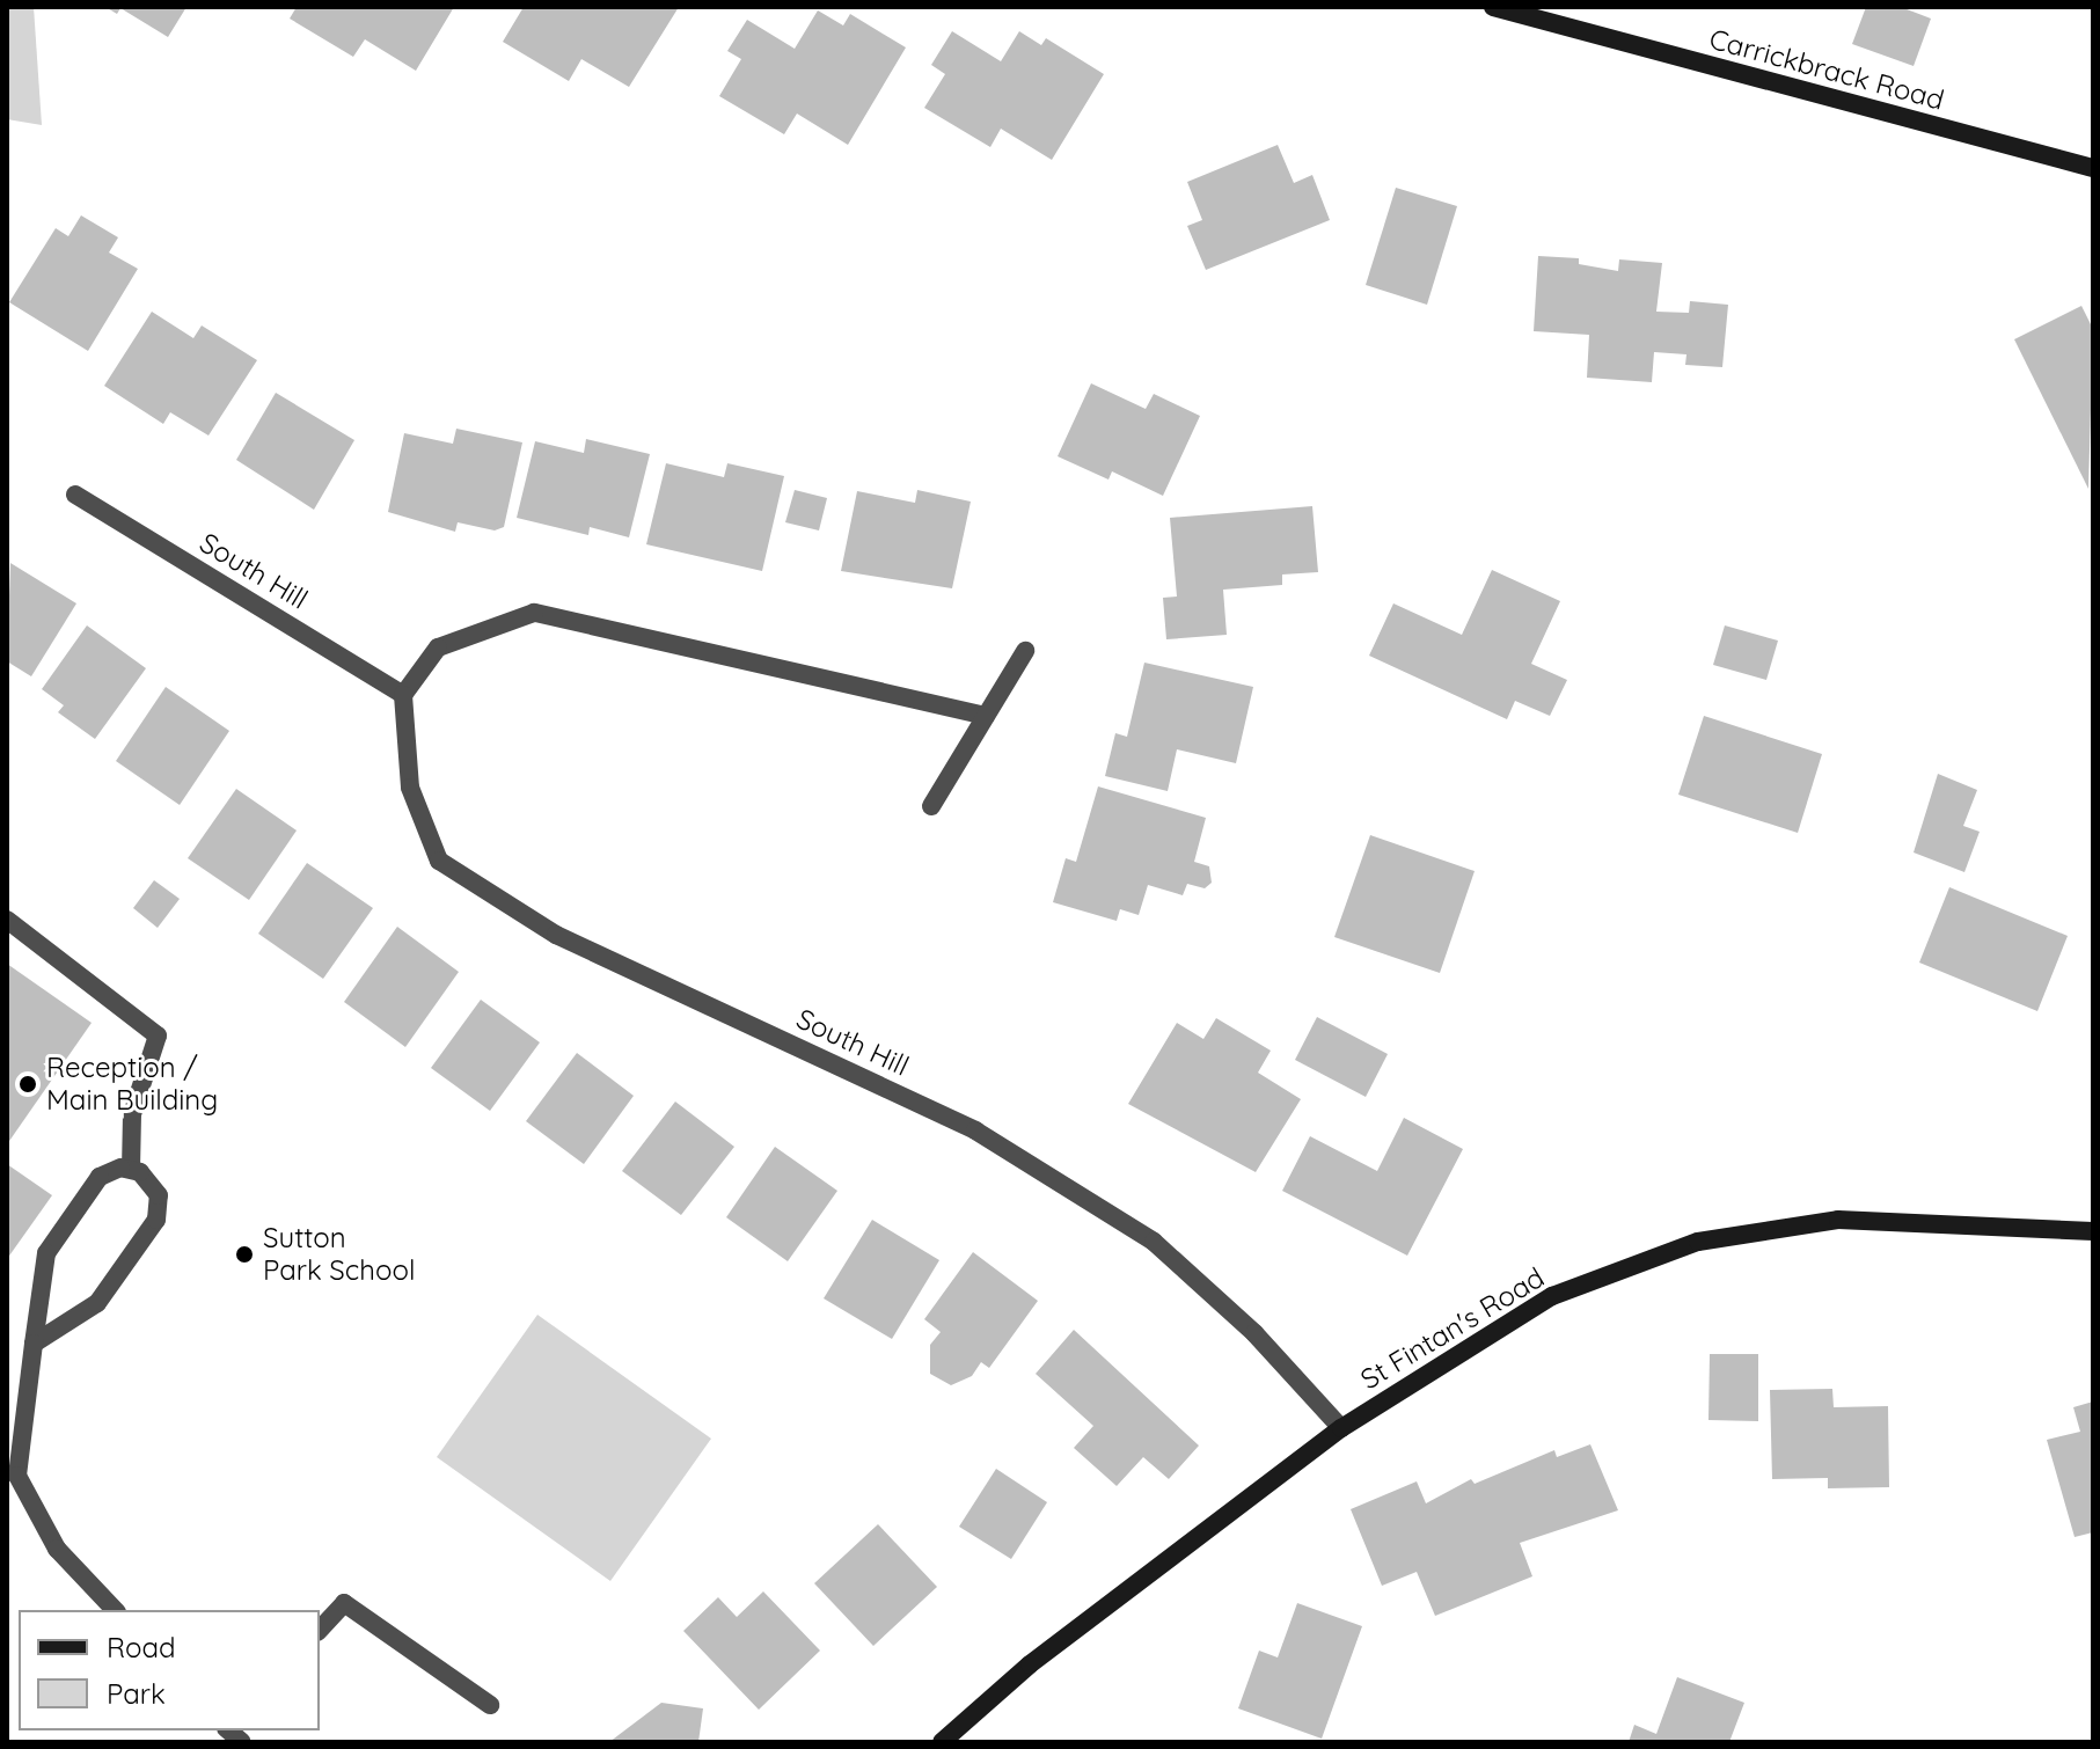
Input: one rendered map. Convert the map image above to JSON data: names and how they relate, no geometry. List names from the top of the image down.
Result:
{
  "streets": {
    "street": ["Carrickbrack Road", "South Hill", "St Fintan's Road"]
  },
  "crossings": [
    ["South Hill", "St Fintan's Road"]
  ],
  "places": ["Reception / Main Building", "Sutton Park School"],
  "legend": ["Road", "Park"]
}
